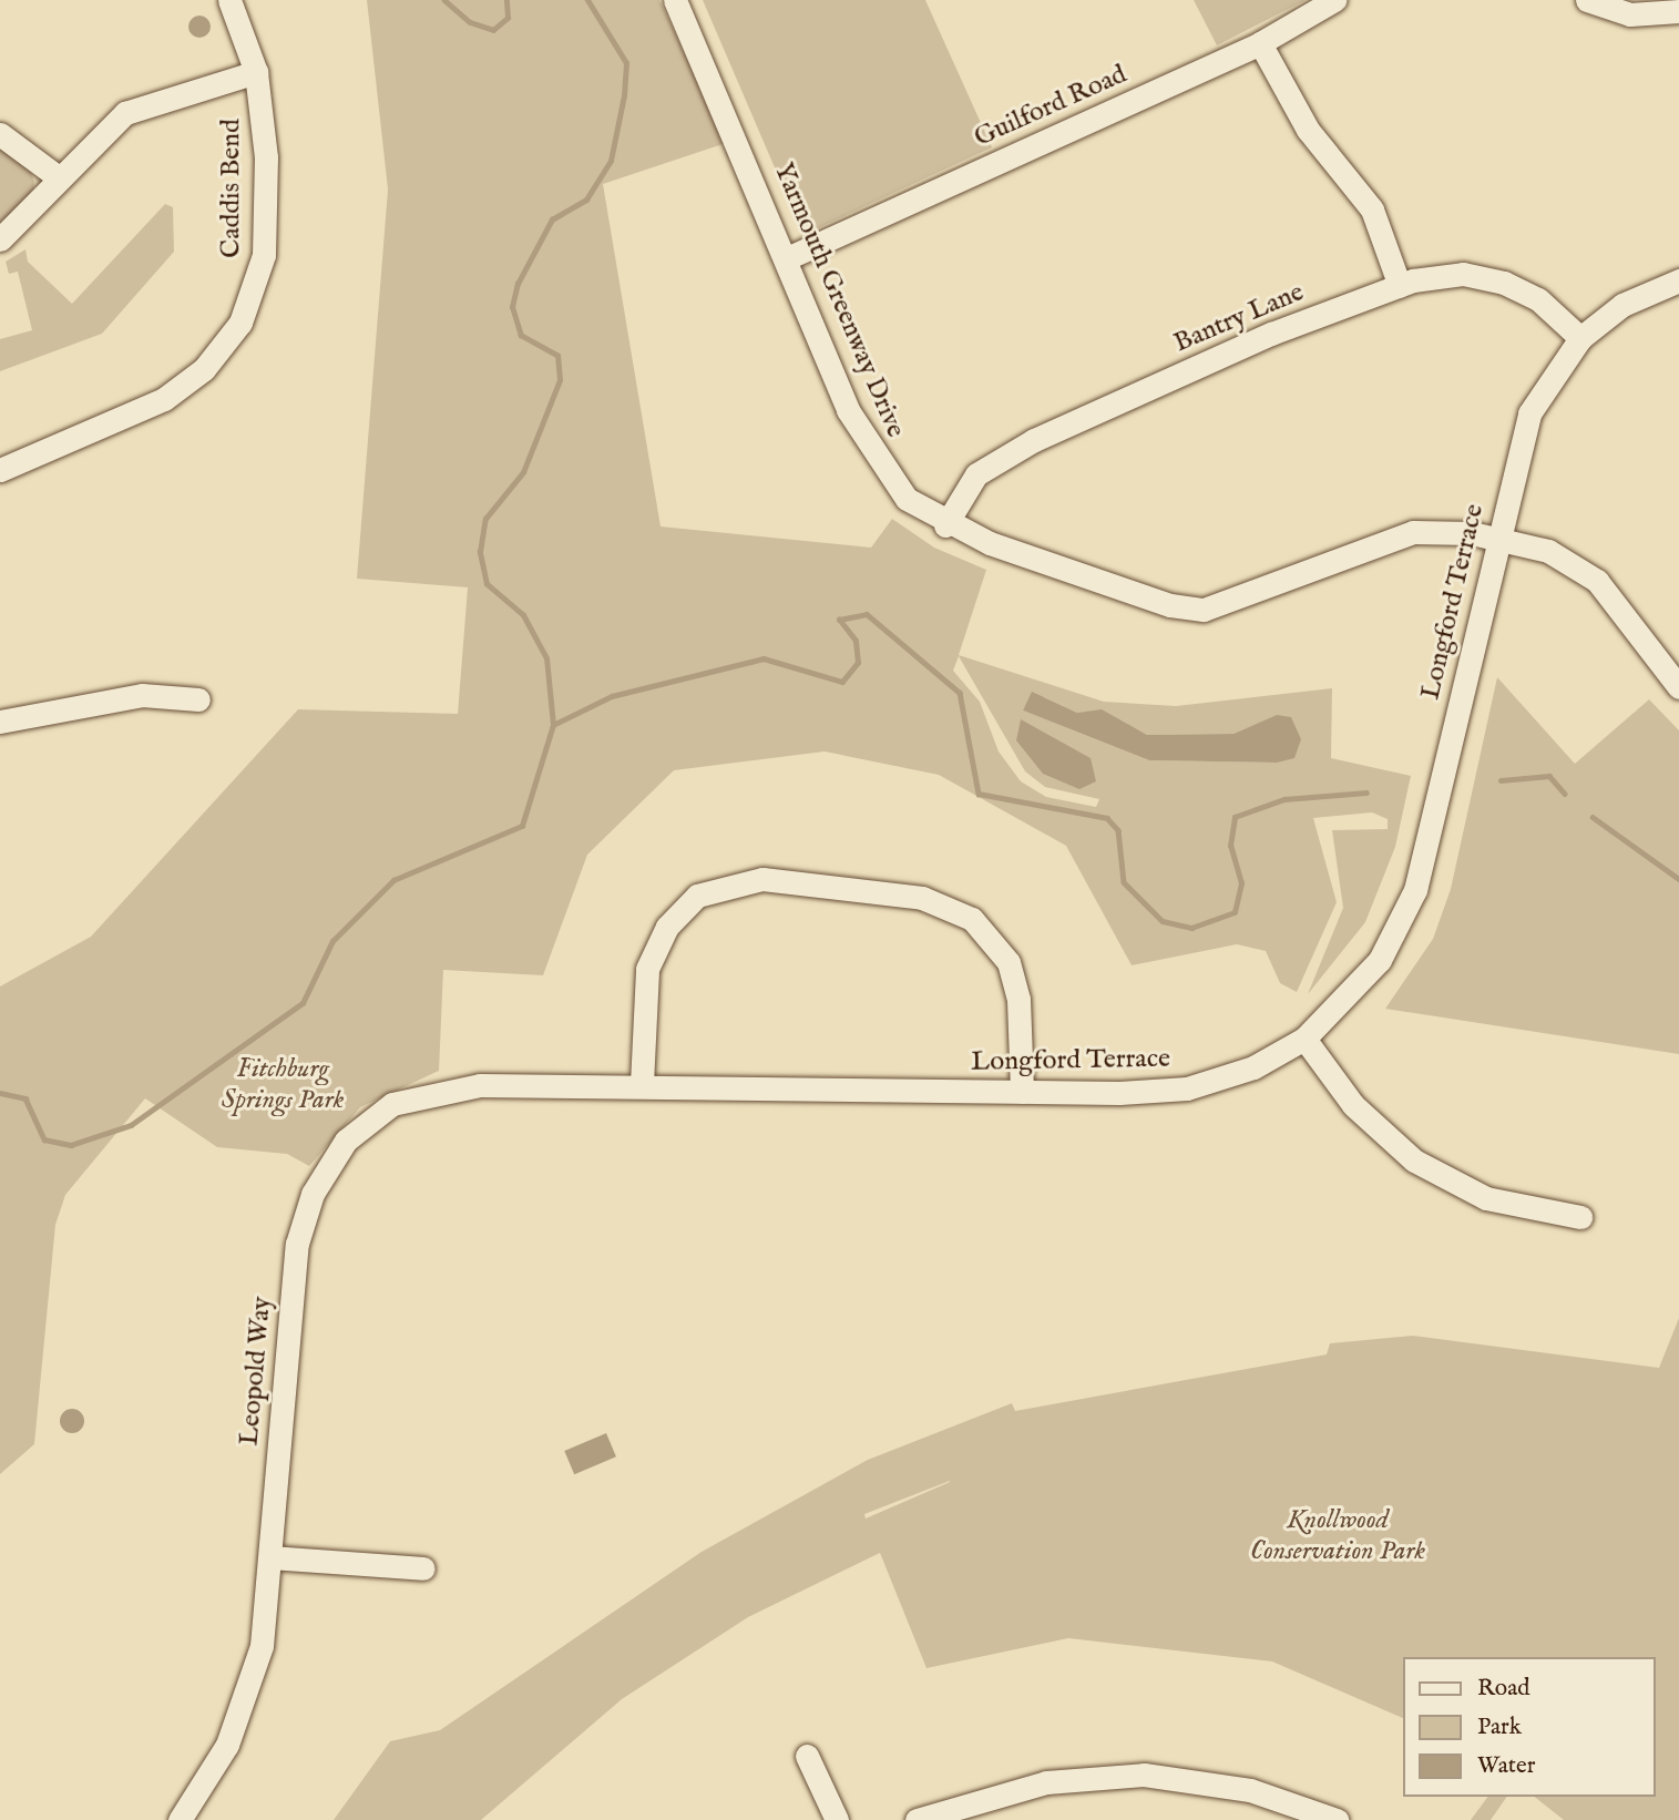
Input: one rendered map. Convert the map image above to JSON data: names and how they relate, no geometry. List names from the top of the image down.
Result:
{
  "streets": {
    "street": [
      "Guilford Road",
      "Caddis Bend",
      "Yarmouth Greenway Drive",
      "Bantry Lane",
      "Longford Terrace",
      "Leopold Way"
    ]
  },
  "crossings": [
    ["Guilford Road", "Yarmouth Greenway Drive"],
    ["Yarmouth Greenway Drive", "Bantry Lane"],
    ["Yarmouth Greenway Drive", "Longford Terrace"],
    ["Bantry Lane", "Longford Terrace"],
    ["Longford Terrace", "Leopold Way"]
  ],
  "parks": ["Fitchburg Springs Park", "Knollwood Conservation Park"],
  "legend": ["Road", "Park", "Water"]
}
